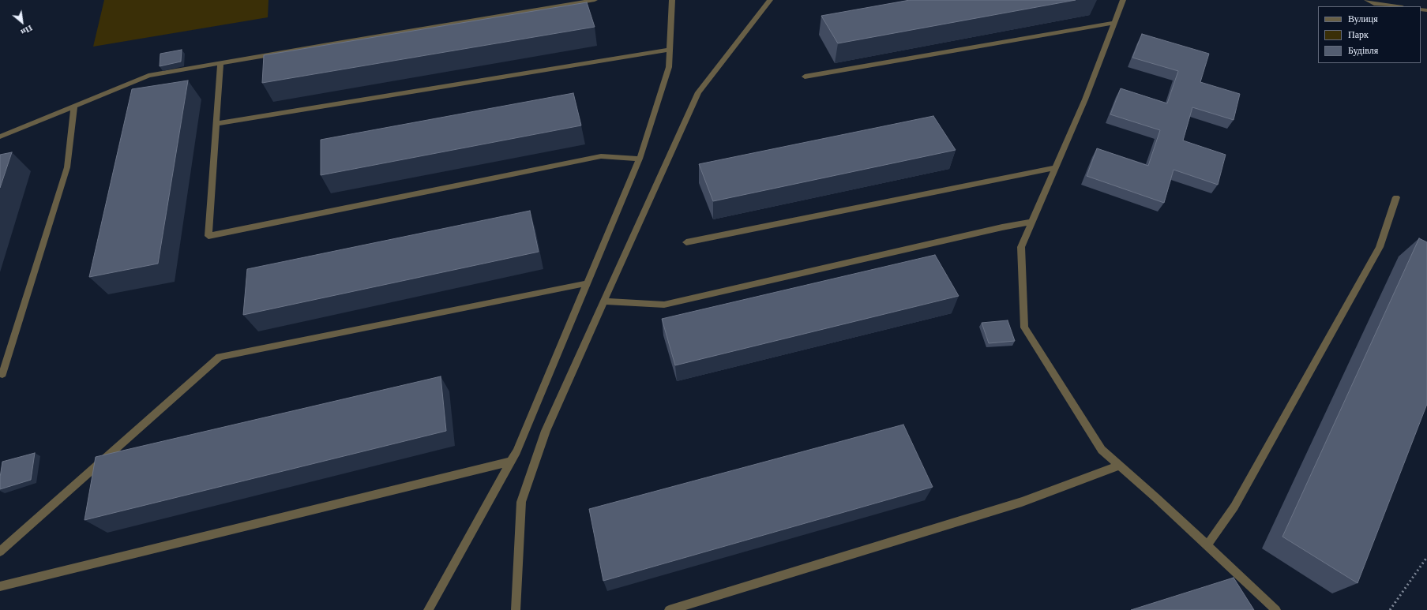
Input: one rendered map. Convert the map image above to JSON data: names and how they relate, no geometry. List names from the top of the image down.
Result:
{
  "legend": ["Вулиця", "Парк", "Будівля"],
  "north": "bottom right"
}
